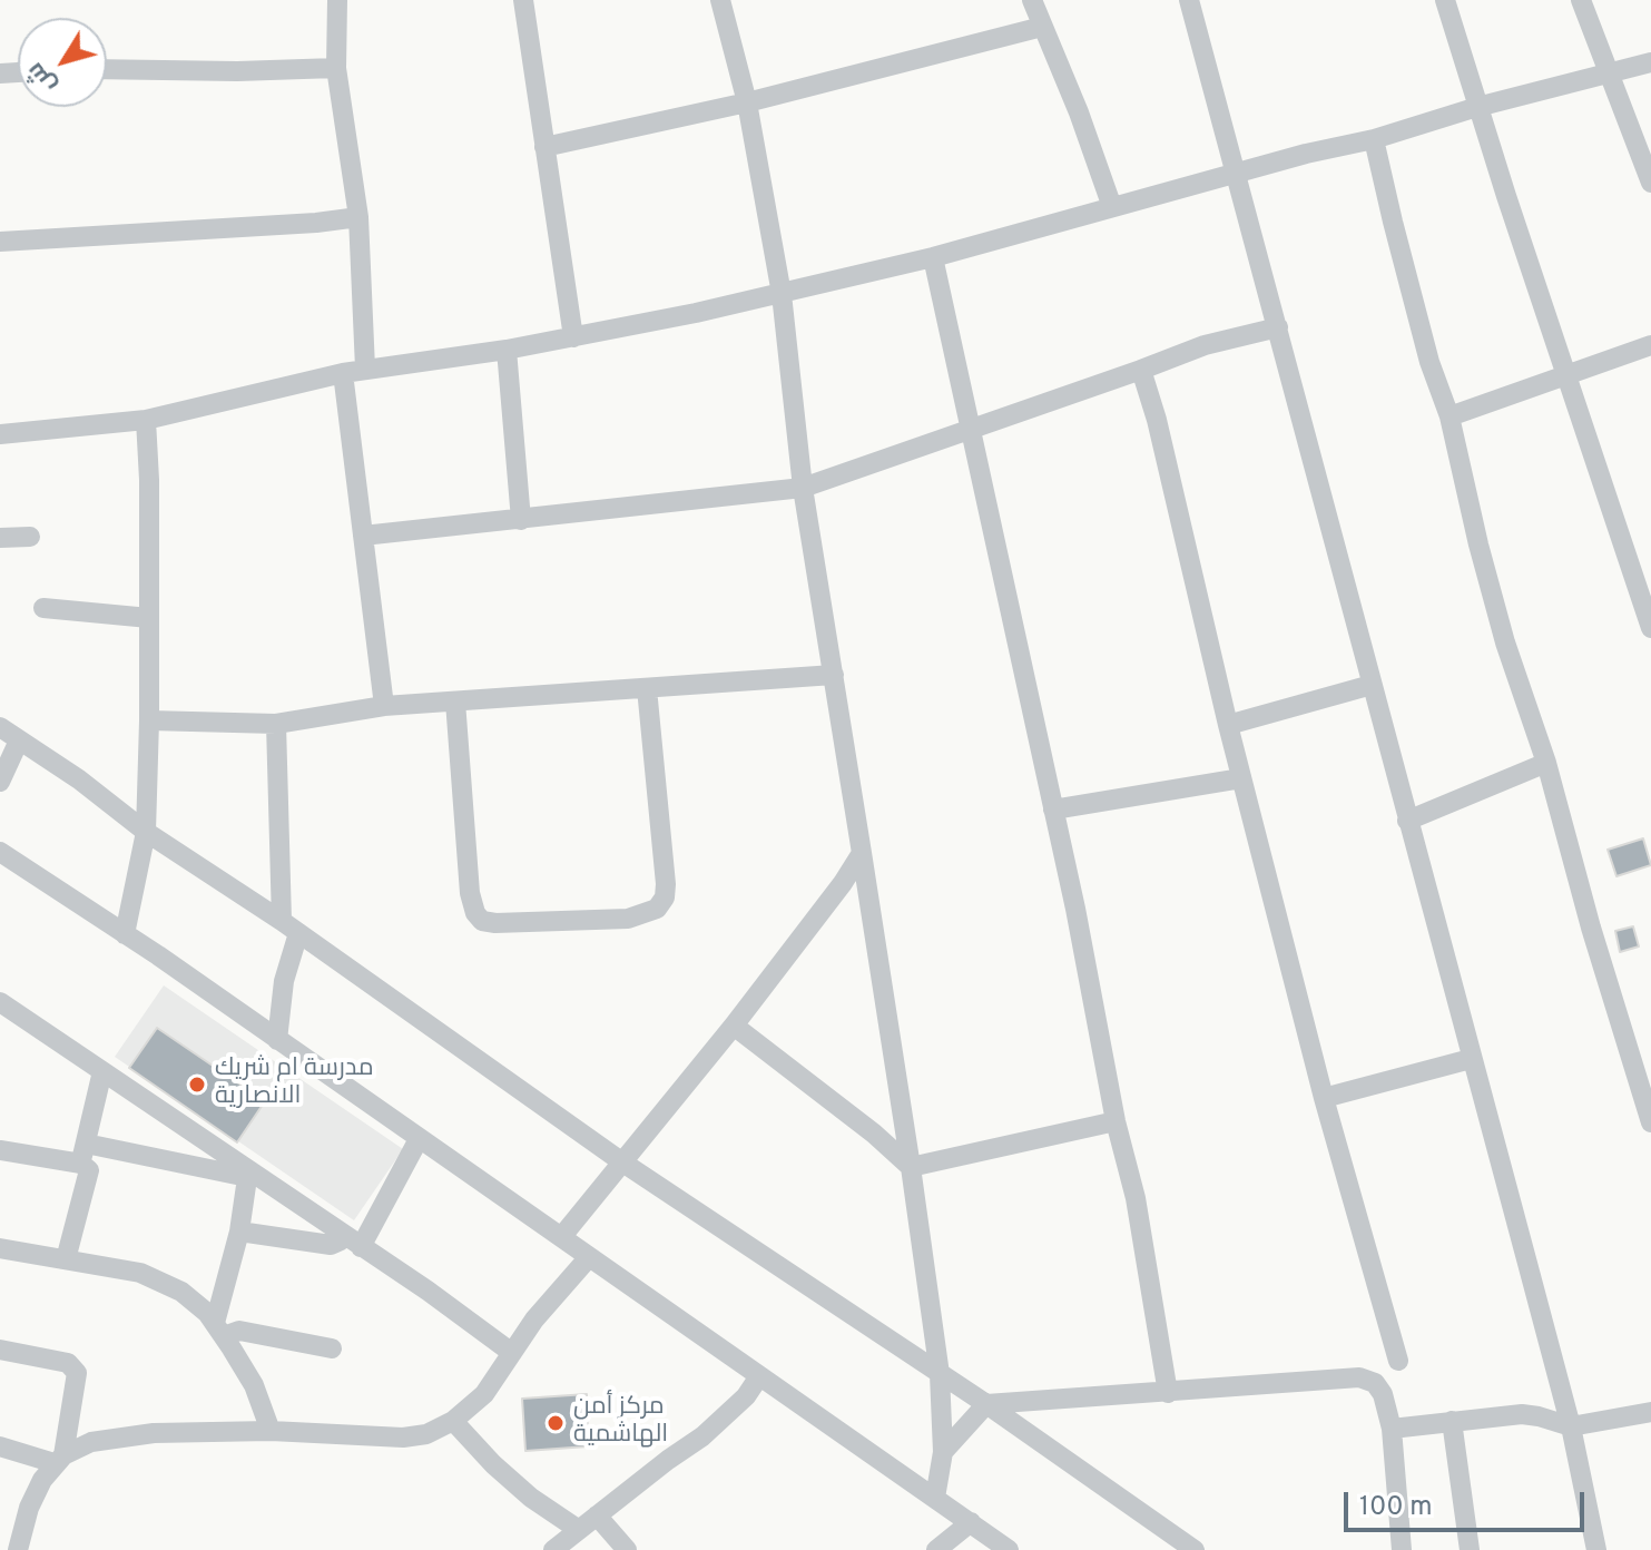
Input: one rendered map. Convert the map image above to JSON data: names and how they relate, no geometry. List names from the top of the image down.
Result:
{
  "places": ["مدرسة ام شريك الانصارية", "مركز أمن الهاشمية"],
  "scale_bar": "100 m",
  "north": "bottom left"
}
